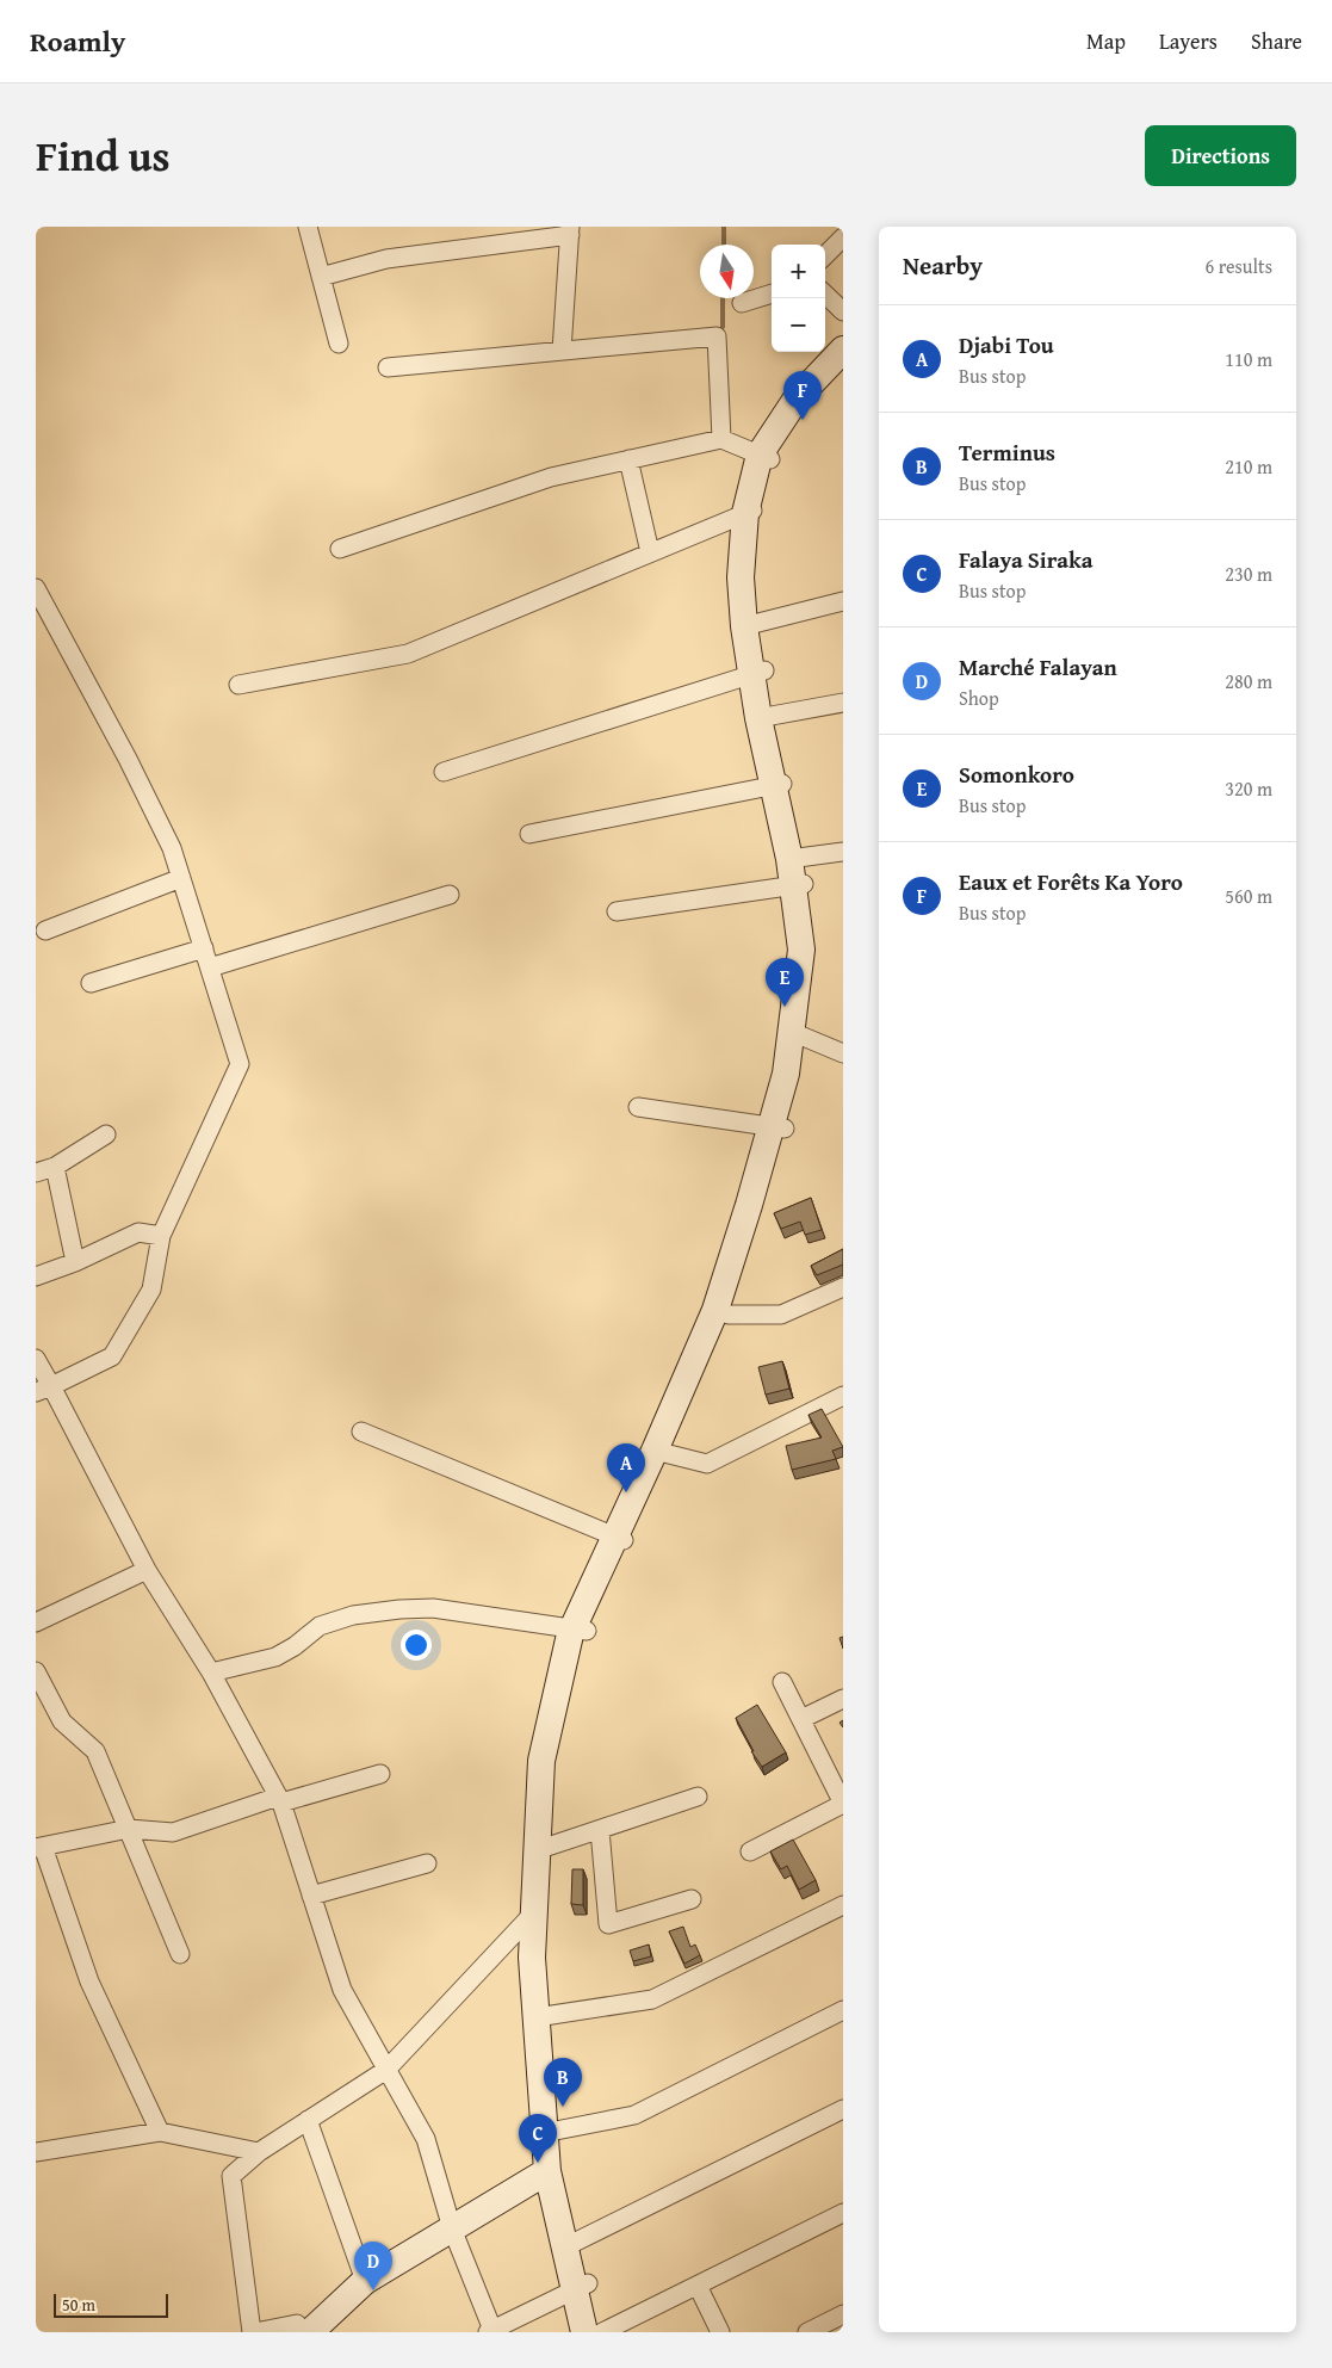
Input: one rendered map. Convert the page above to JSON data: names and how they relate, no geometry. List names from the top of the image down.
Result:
{
  "scale_bar": "50 m",
  "north": "bottom",
  "page": {
    "header": "Roamly",
    "nav": ["Map", "Layers", "Share"],
    "title": "Find us",
    "buttons": "Directions",
    "heading": ["Nearby", "6 results"],
    "map_buttons": ["+", "−"],
    "list": [
      {
        "mark": "A",
        "name": "Djabi Tou",
        "note": "Bus stop",
        "value": "110 m"
      },
      {
        "mark": "B",
        "name": "Terminus",
        "note": "Bus stop",
        "value": "210 m"
      },
      {
        "mark": "C",
        "name": "Falaya Siraka",
        "note": "Bus stop",
        "value": "230 m"
      },
      {
        "mark": "D",
        "name": "Marché Falayan",
        "note": "Shop",
        "value": "280 m"
      },
      {
        "mark": "E",
        "name": "Somonkoro",
        "note": "Bus stop",
        "value": "320 m"
      },
      {
        "mark": "F",
        "name": "Eaux et Forêts Ka Yoro",
        "note": "Bus stop",
        "value": "560 m"
      }
    ],
    "pins": [
      "F",
      "E",
      "A",
      "B",
      "C",
      "D"
    ],
    "scale": "50 m"
  }
}
